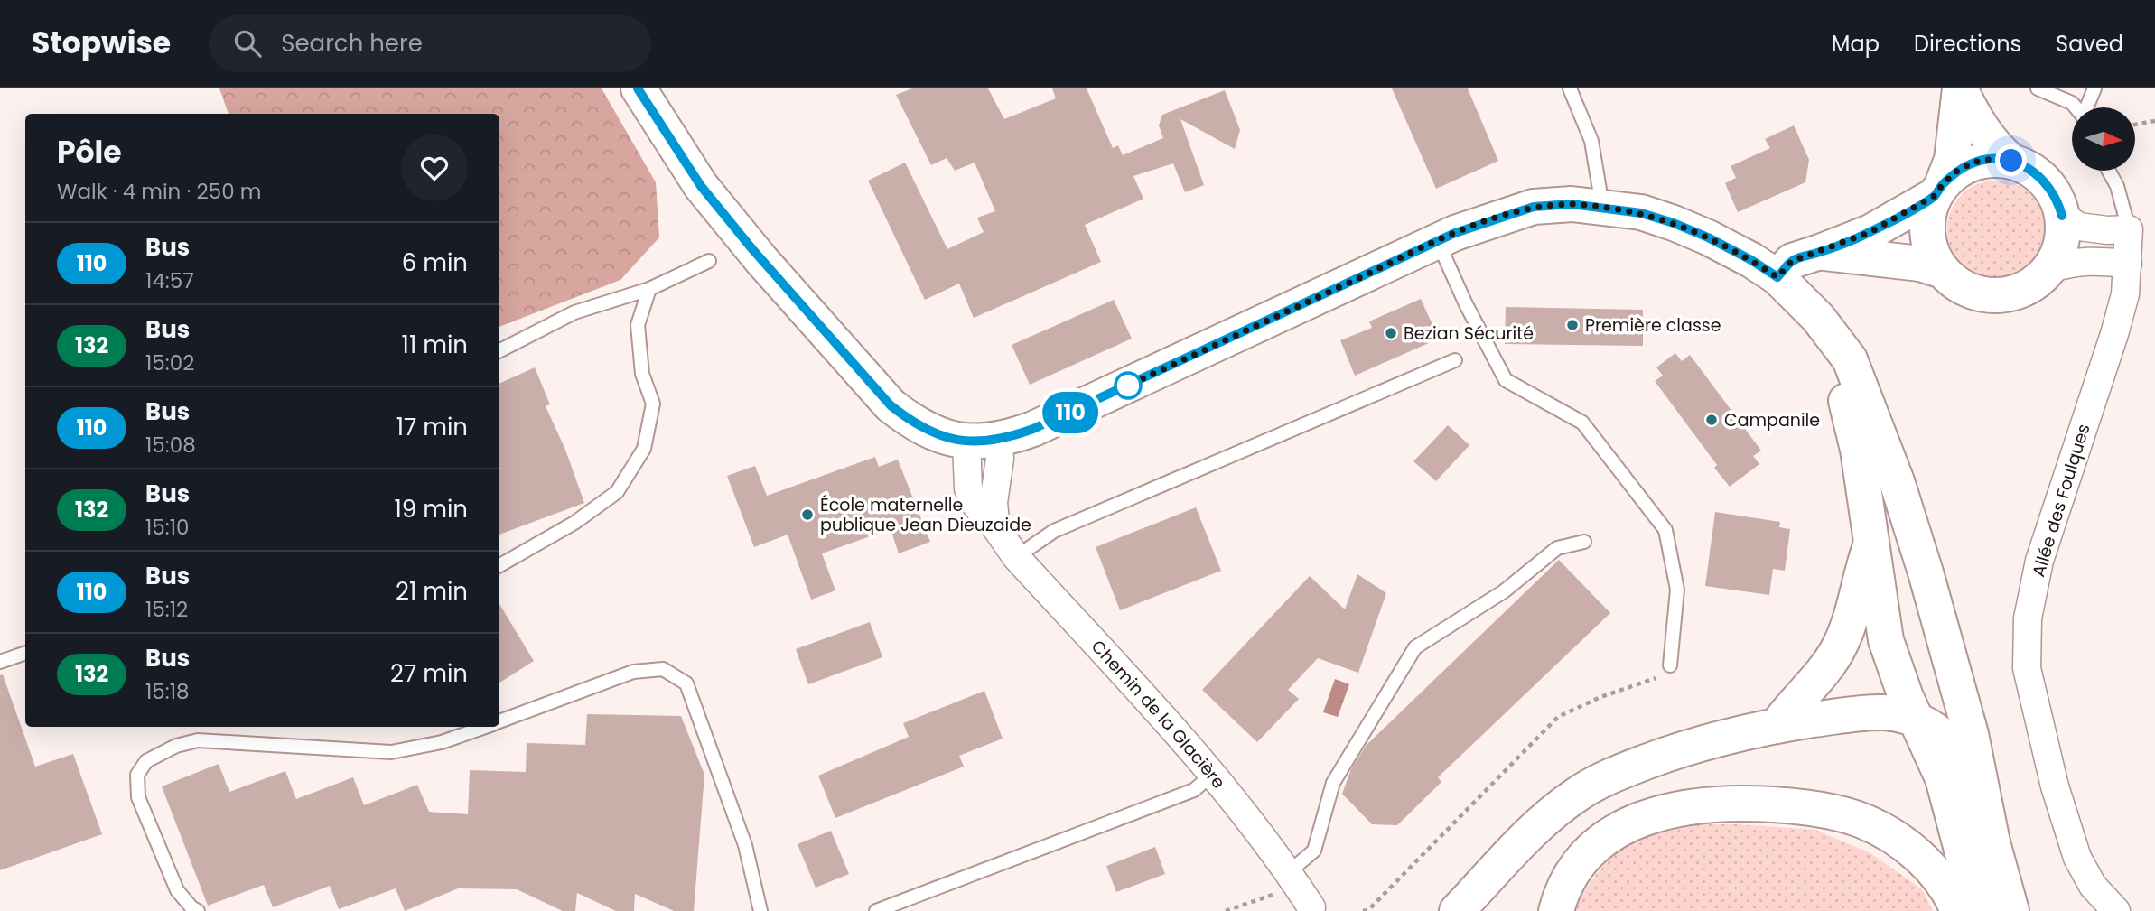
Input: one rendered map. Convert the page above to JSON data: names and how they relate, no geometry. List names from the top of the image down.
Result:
{
  "streets": {
    "street": ["Allée des Foulques", "Chemin de la Glacière"]
  },
  "places": [
    "Première classe",
    "Bezian Sécurité",
    "Campanile",
    "École maternelle publique Jean Dieuzaide"
  ],
  "lines": ["bus line 110"],
  "north": "right",
  "page": {
    "header": "Stopwise",
    "search": "Search here",
    "nav": ["Map", "Directions", "Saved"],
    "on_map": "110",
    "heading": ["Pôle", "Walk · 4 min · 250 m"],
    "list": [
      {
        "mark": "110",
        "name": "Bus",
        "note": "14:57",
        "value": "6 min"
      },
      {
        "mark": "132",
        "name": "Bus",
        "note": "15:02",
        "value": "11 min"
      },
      {
        "mark": "110",
        "name": "Bus",
        "note": "15:08",
        "value": "17 min"
      },
      {
        "mark": "132",
        "name": "Bus",
        "note": "15:10",
        "value": "19 min"
      },
      {
        "mark": "110",
        "name": "Bus",
        "note": "15:12",
        "value": "21 min"
      },
      {
        "mark": "132",
        "name": "Bus",
        "note": "15:18",
        "value": "27 min"
      }
    ]
  }
}
